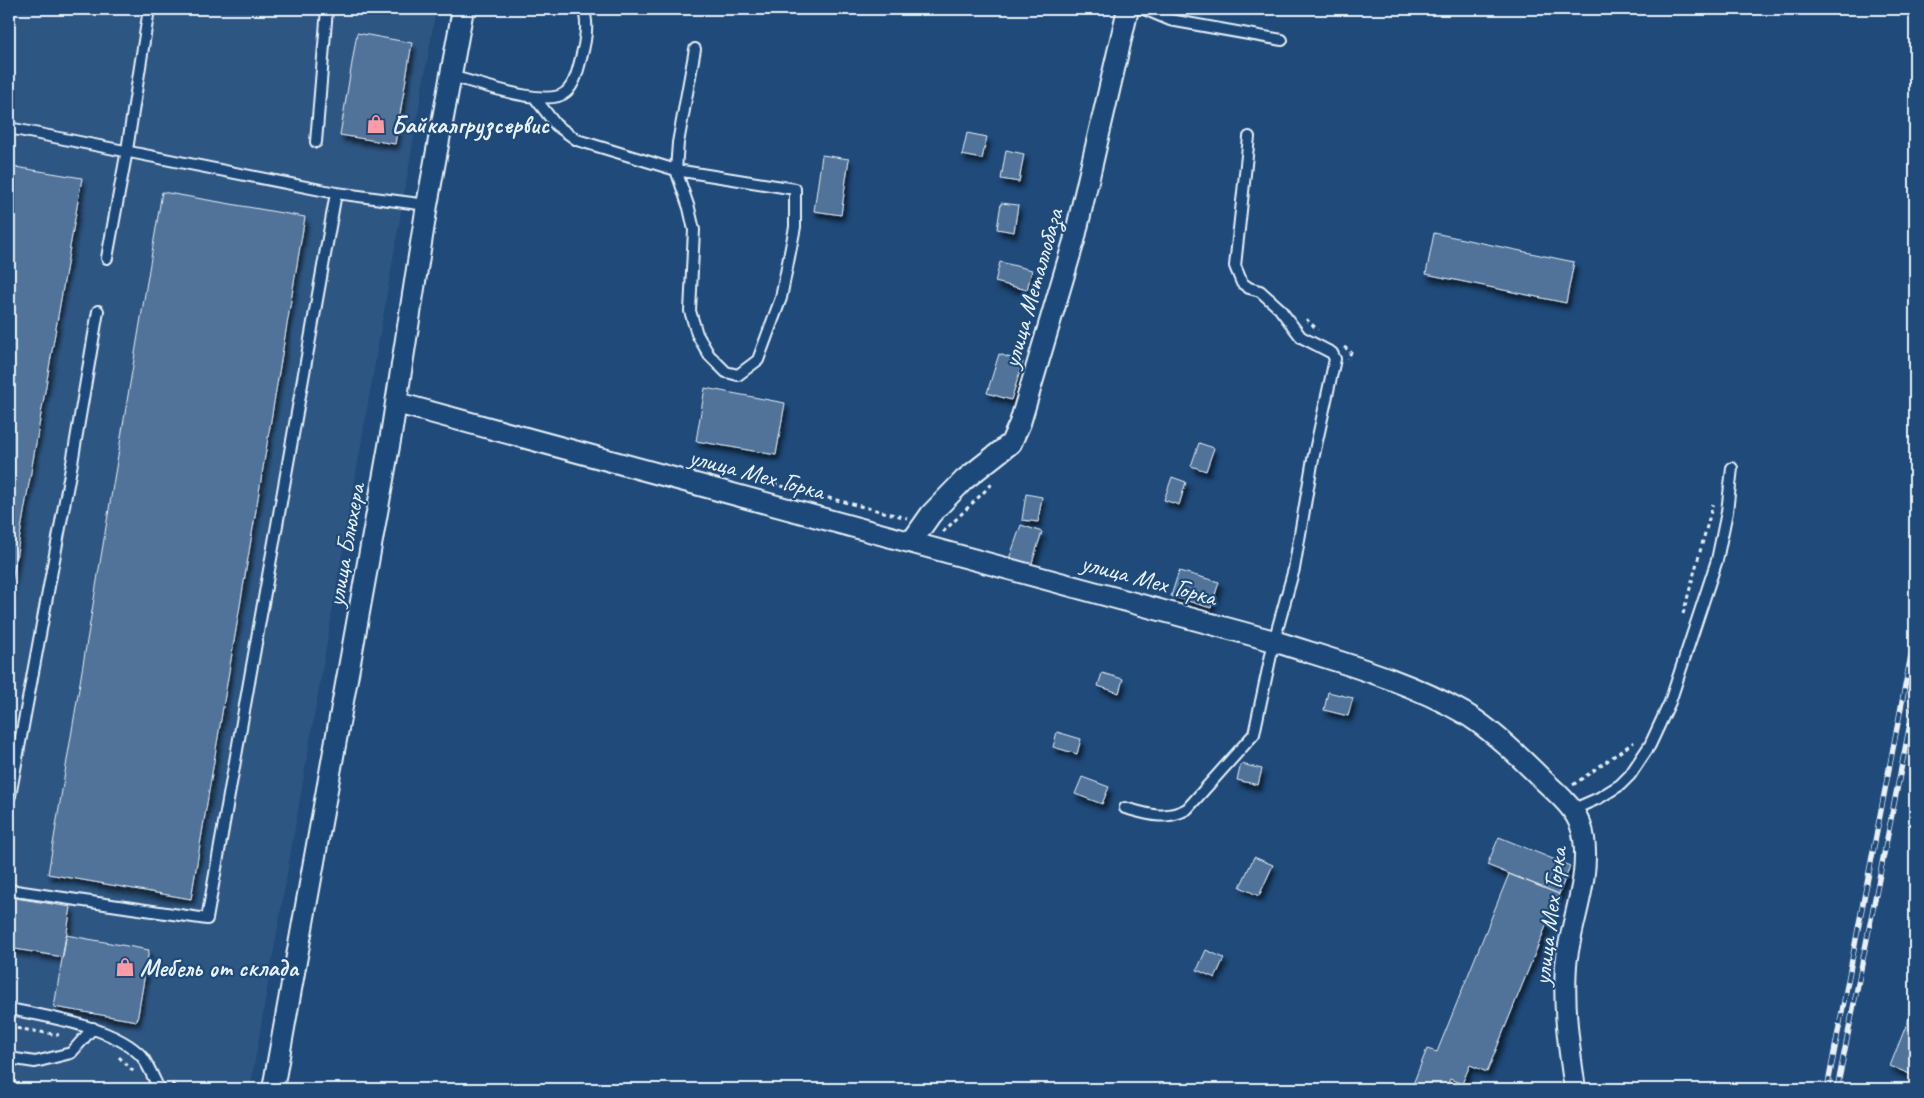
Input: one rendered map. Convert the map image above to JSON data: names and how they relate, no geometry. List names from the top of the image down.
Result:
{
  "streets": {
    "street": ["улица Металлобаза", "улица Мех Горка", "улица Блюхера"]
  },
  "crossings": [
    ["улица Металлобаза", "улица Мех Горка"],
    ["улица Мех Горка", "улица Блюхера"]
  ],
  "places": {
    "shop": ["Байкалгрузсервис", "Мебель от склада"]
  }
}
